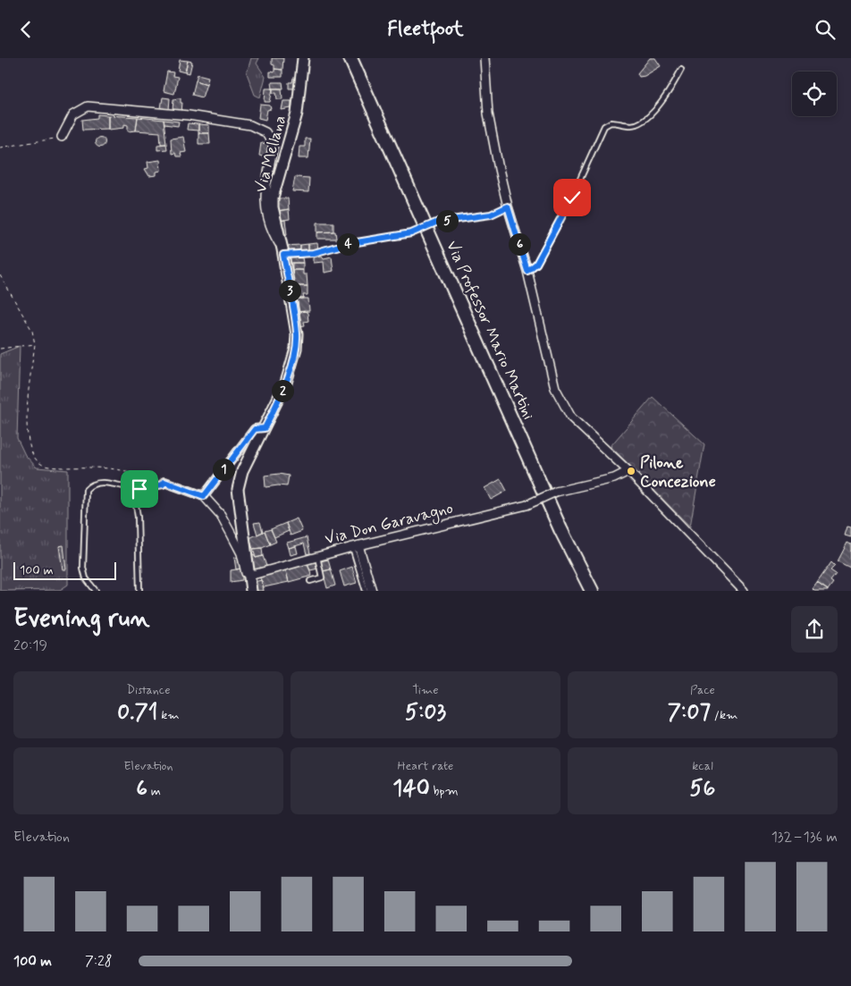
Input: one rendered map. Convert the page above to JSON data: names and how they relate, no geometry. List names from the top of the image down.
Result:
{
  "streets": {
    "main road": ["Via Professor Mario Martini"],
    "street": ["Via Mellana", "Via Don Garavagno"]
  },
  "crossings": [
    ["Via Mellana", "Via Don Garavagno"]
  ],
  "places": ["Pilone Concezione"],
  "scale_bar": "100 m",
  "page": {
    "header": "Fleetfoot",
    "pins": [
      "5",
      "4",
      "6",
      "3",
      "2",
      "1"
    ],
    "scale": "100 m",
    "heading": ["Evening run", "20:19"],
    "stats": [
      ["Distance", "0.71 km"],
      ["Time", "5:03"],
      ["Pace", "7:07 /km"],
      ["Elevation", "6 m"],
      ["Heart rate", "140 bpm"],
      ["kcal", "56"]
    ],
    "chart": ["Elevation", "132–136 m"],
    "list": [
      {
        "name": "100 m",
        "note": "7:28"
      }
    ]
  }
}
